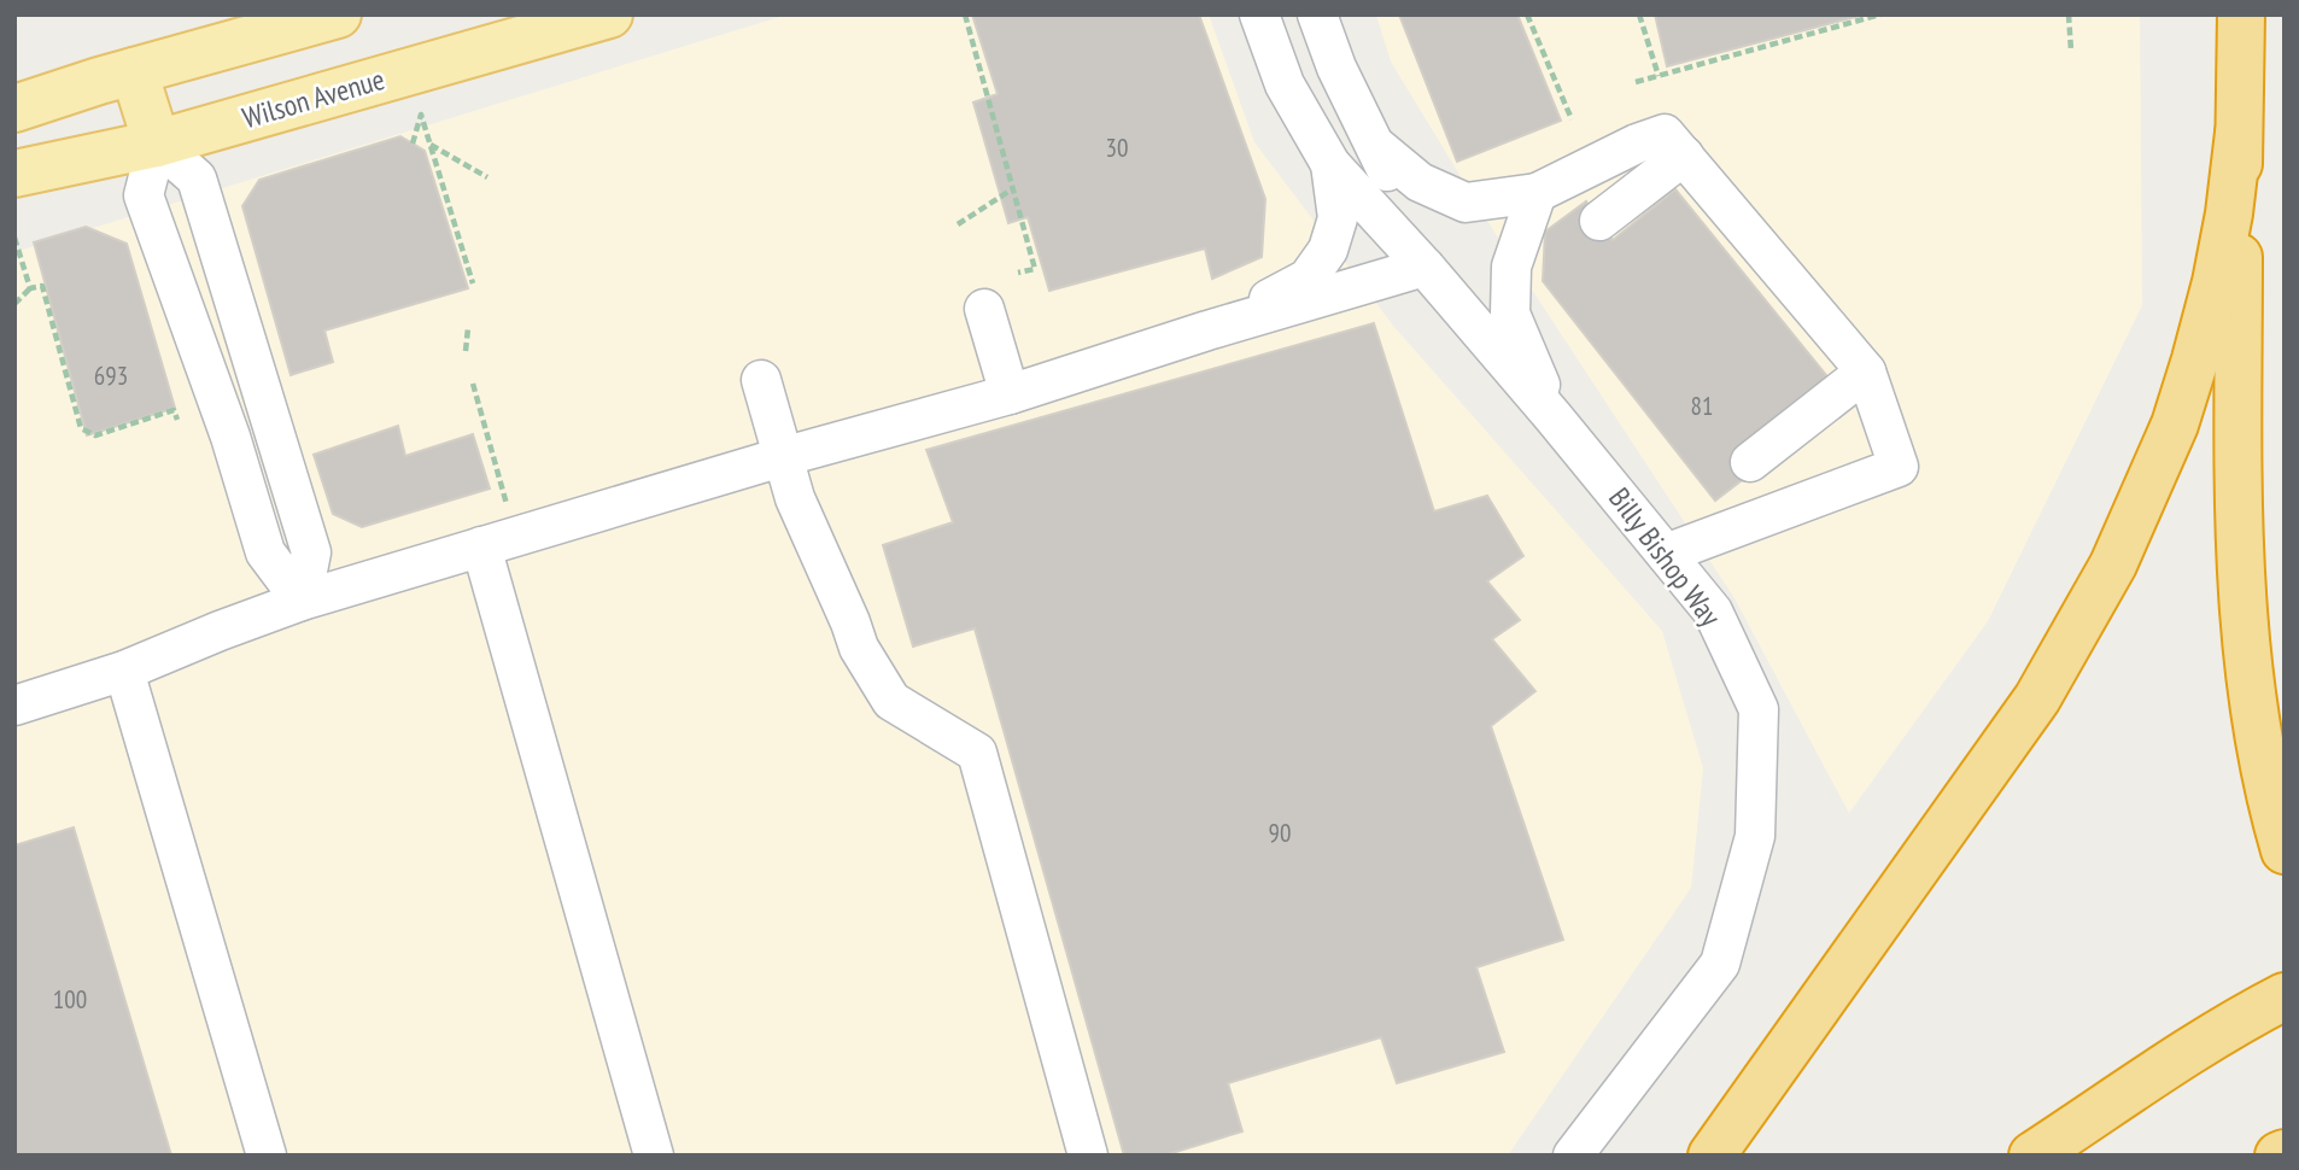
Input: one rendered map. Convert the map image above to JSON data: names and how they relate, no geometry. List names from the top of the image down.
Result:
{
  "streets": {
    "main road": ["Wilson Avenue"],
    "street": ["Billy Bishop Way"]
  },
  "house_numbers": [
    "30",
    "693",
    "81",
    "90",
    "100"
  ]
}
